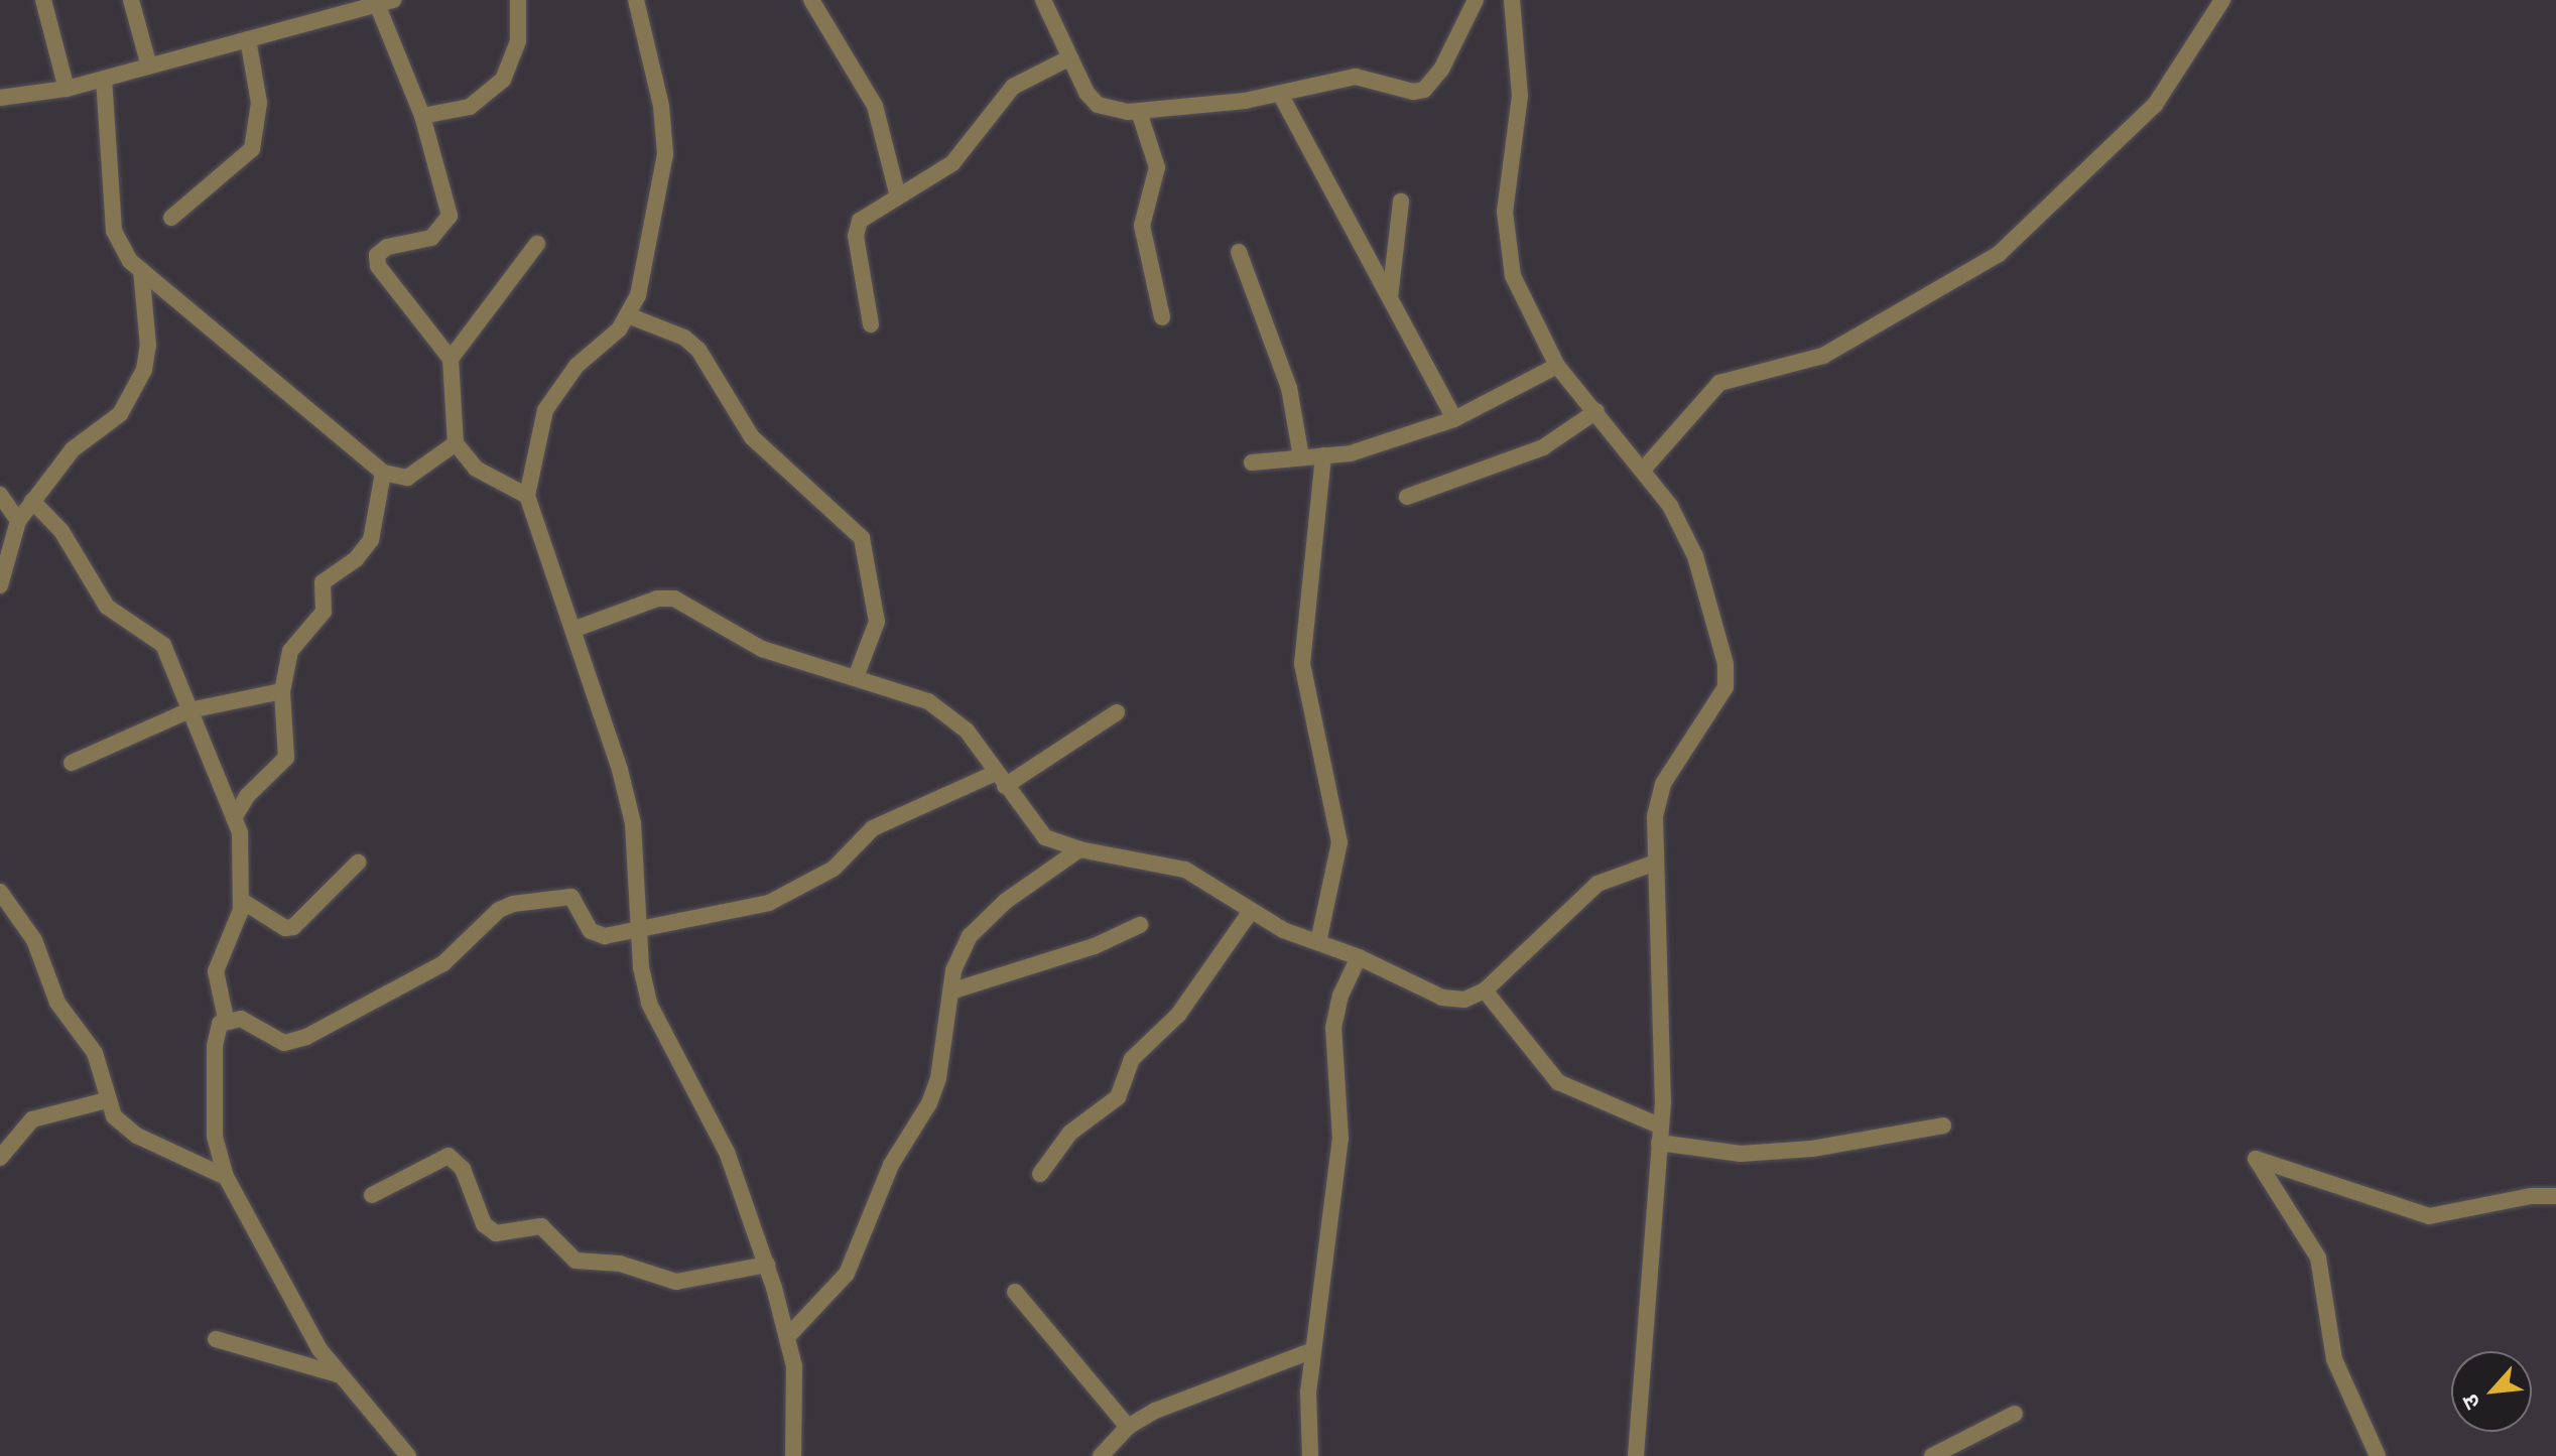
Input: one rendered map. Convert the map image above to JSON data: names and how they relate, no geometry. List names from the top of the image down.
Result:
{
  "north": "bottom left"
}
